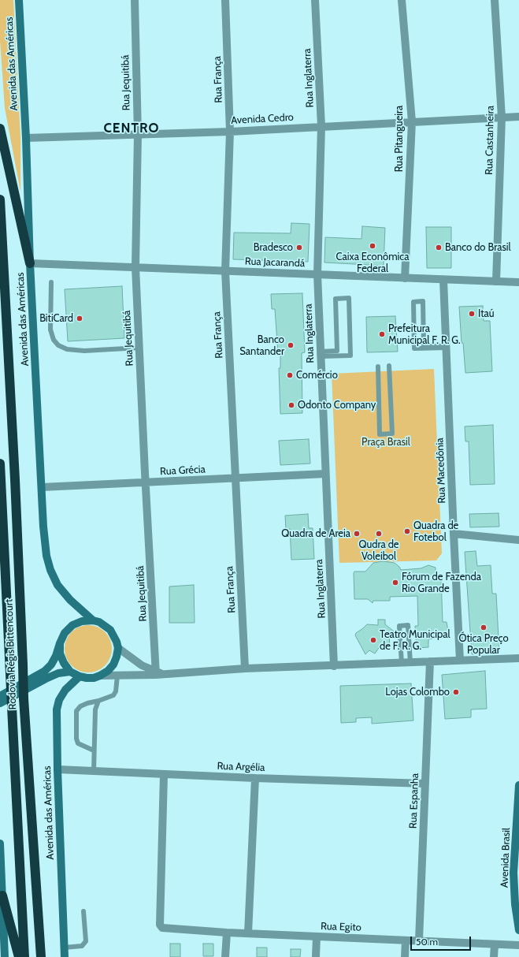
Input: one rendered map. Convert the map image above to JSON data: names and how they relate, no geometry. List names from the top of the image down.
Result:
{
  "streets": {
    "highway": ["Rodovia Régis Bittencourt"],
    "main road": ["Avenida das Américas", "Avenida Brasil"],
    "street": [
      "Rua Inglaterra",
      "Rua França",
      "Rua Jequitibá",
      "Avenida Cedro",
      "Rua Pitangueira",
      "Rua Castanheira",
      "Rua Jacarandá",
      "Rua Grécia",
      "Rua Macedônia",
      "Rua Argélia",
      "Rua Espanha",
      "Rua Egito"
    ]
  },
  "crossings": [
    ["Avenida das Américas", "Avenida Cedro"],
    ["Avenida das Américas", "Rua Jacarandá"],
    ["Avenida das Américas", "Rua Grécia"],
    ["Avenida das Américas", "Rua Argélia"],
    ["Rua Inglaterra", "Avenida Cedro"],
    ["Rua Inglaterra", "Rua Jacarandá"],
    ["Rua Inglaterra", "Rua Grécia"],
    ["Rua França", "Avenida Cedro"],
    ["Rua França", "Rua Jacarandá"],
    ["Rua França", "Rua Grécia"],
    ["Rua Jequitibá", "Avenida Cedro"],
    ["Rua Jequitibá", "Rua Jacarandá"],
    ["Rua Jequitibá", "Rua Grécia"],
    ["Avenida Cedro", "Rua Pitangueira"],
    ["Avenida Cedro", "Rua Castanheira"],
    ["Rua Pitangueira", "Rua Jacarandá"],
    ["Rua Castanheira", "Rua Jacarandá"],
    ["Rua Jacarandá", "Rua Macedônia"],
    ["Rua Argélia", "Rua Espanha"],
    ["Rua Argélia", "Rua Egito"],
    ["Rua Espanha", "Rua Egito"]
  ],
  "districts": ["CENTRO"],
  "parks": ["Praça Brasil"],
  "places": [
    "Caixa Econômica Federal",
    "Bradesco",
    "Banco do Brasil",
    "Itaú",
    "BitiCard",
    "Prefeitura Municipal F. R. G.",
    "Banco Santander",
    "Comércio",
    "Odonto Company",
    "Quadra de Fotebol",
    "Quadra de Areia",
    "Qudra de Voleibol",
    "Fórum de Fazenda Rio Grande",
    "Ótica Preço Popular",
    "Teatro Municipal de F. R. G.",
    "Lojas Colombo"
  ],
  "scale_bar": "50 m"
}
